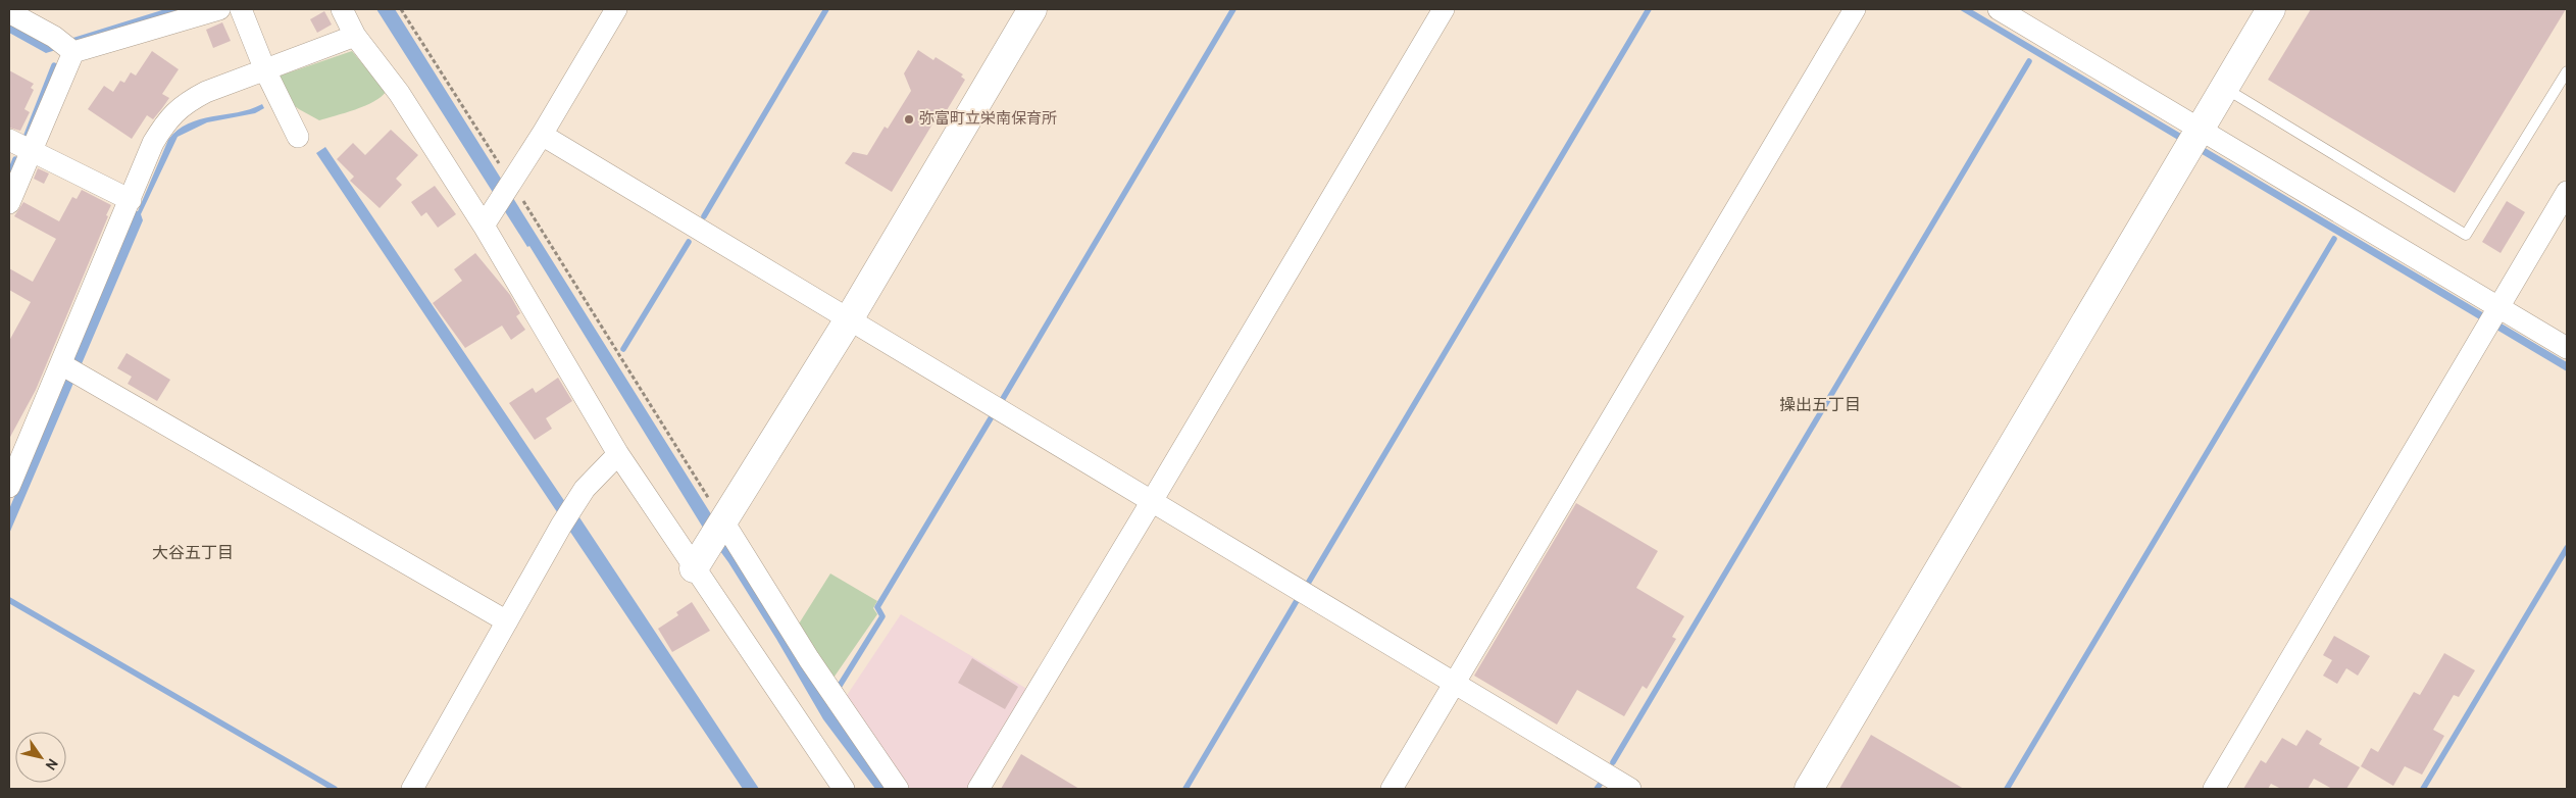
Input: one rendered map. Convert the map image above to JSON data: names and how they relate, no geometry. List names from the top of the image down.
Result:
{
  "districts": ["操出五丁目", "大谷五丁目"],
  "places": ["弥富町立栄南保育所"],
  "north": "bottom right"
}
